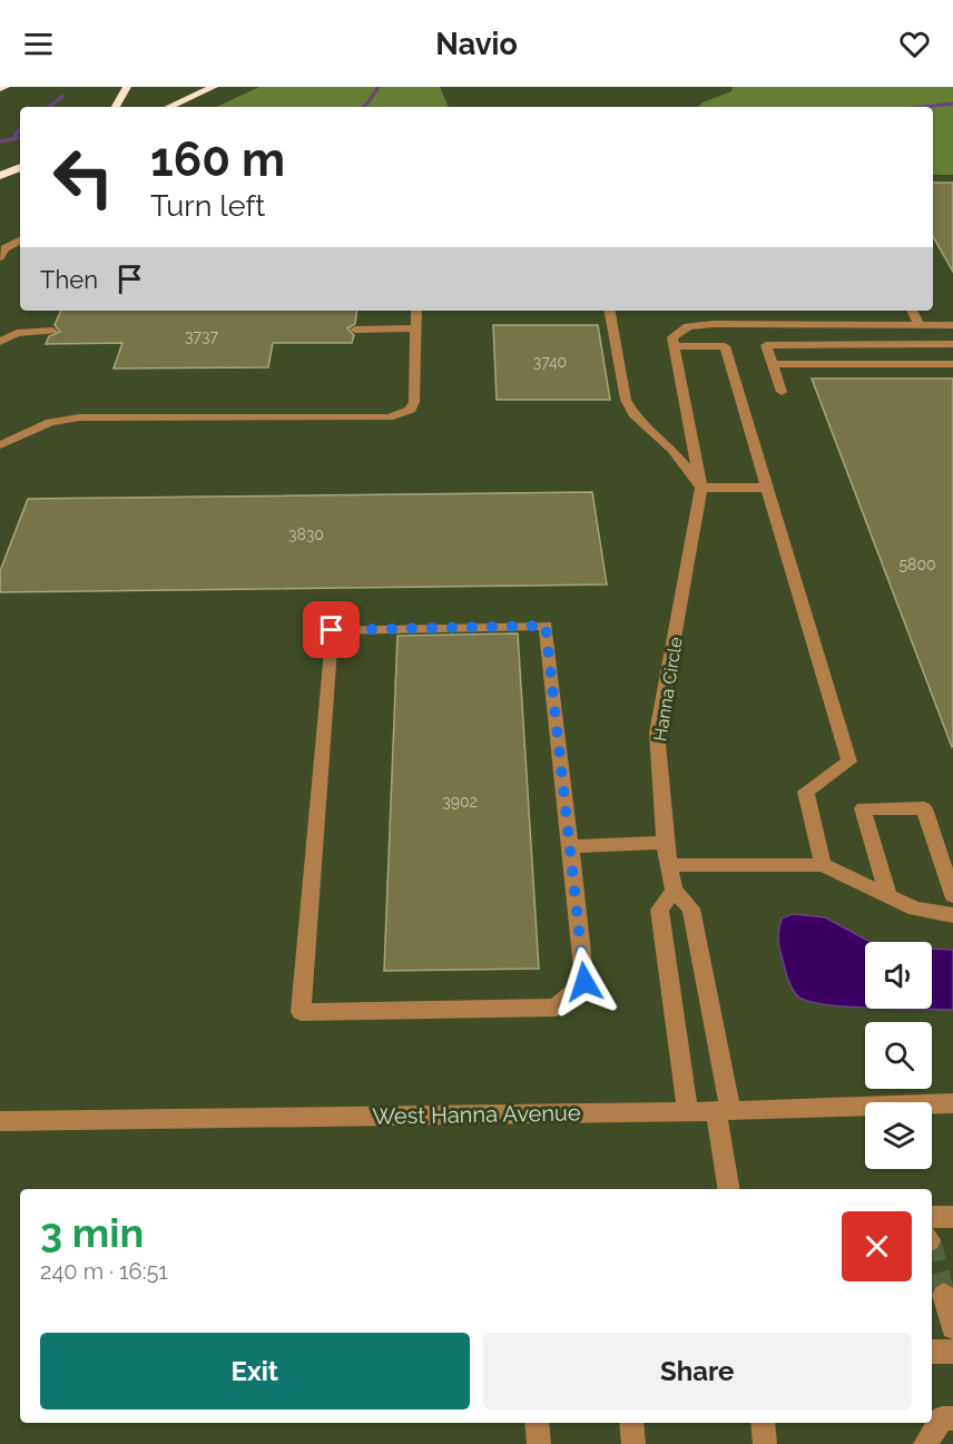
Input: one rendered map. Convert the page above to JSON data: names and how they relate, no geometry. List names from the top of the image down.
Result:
{
  "streets": {
    "street": ["Hanna Circle", "West Hanna Avenue"]
  },
  "crossings": [
    ["Hanna Circle", "West Hanna Avenue"]
  ],
  "house_numbers": [
    "3737",
    "3740",
    "3830",
    "5800",
    "3902"
  ],
  "page": {
    "header": "Navio",
    "turn": ["160 m", "Turn left"],
    "then": "Then",
    "heading": ["3 min", "240 m · 16:51"],
    "buttons": ["Exit", "Share"]
  }
}
